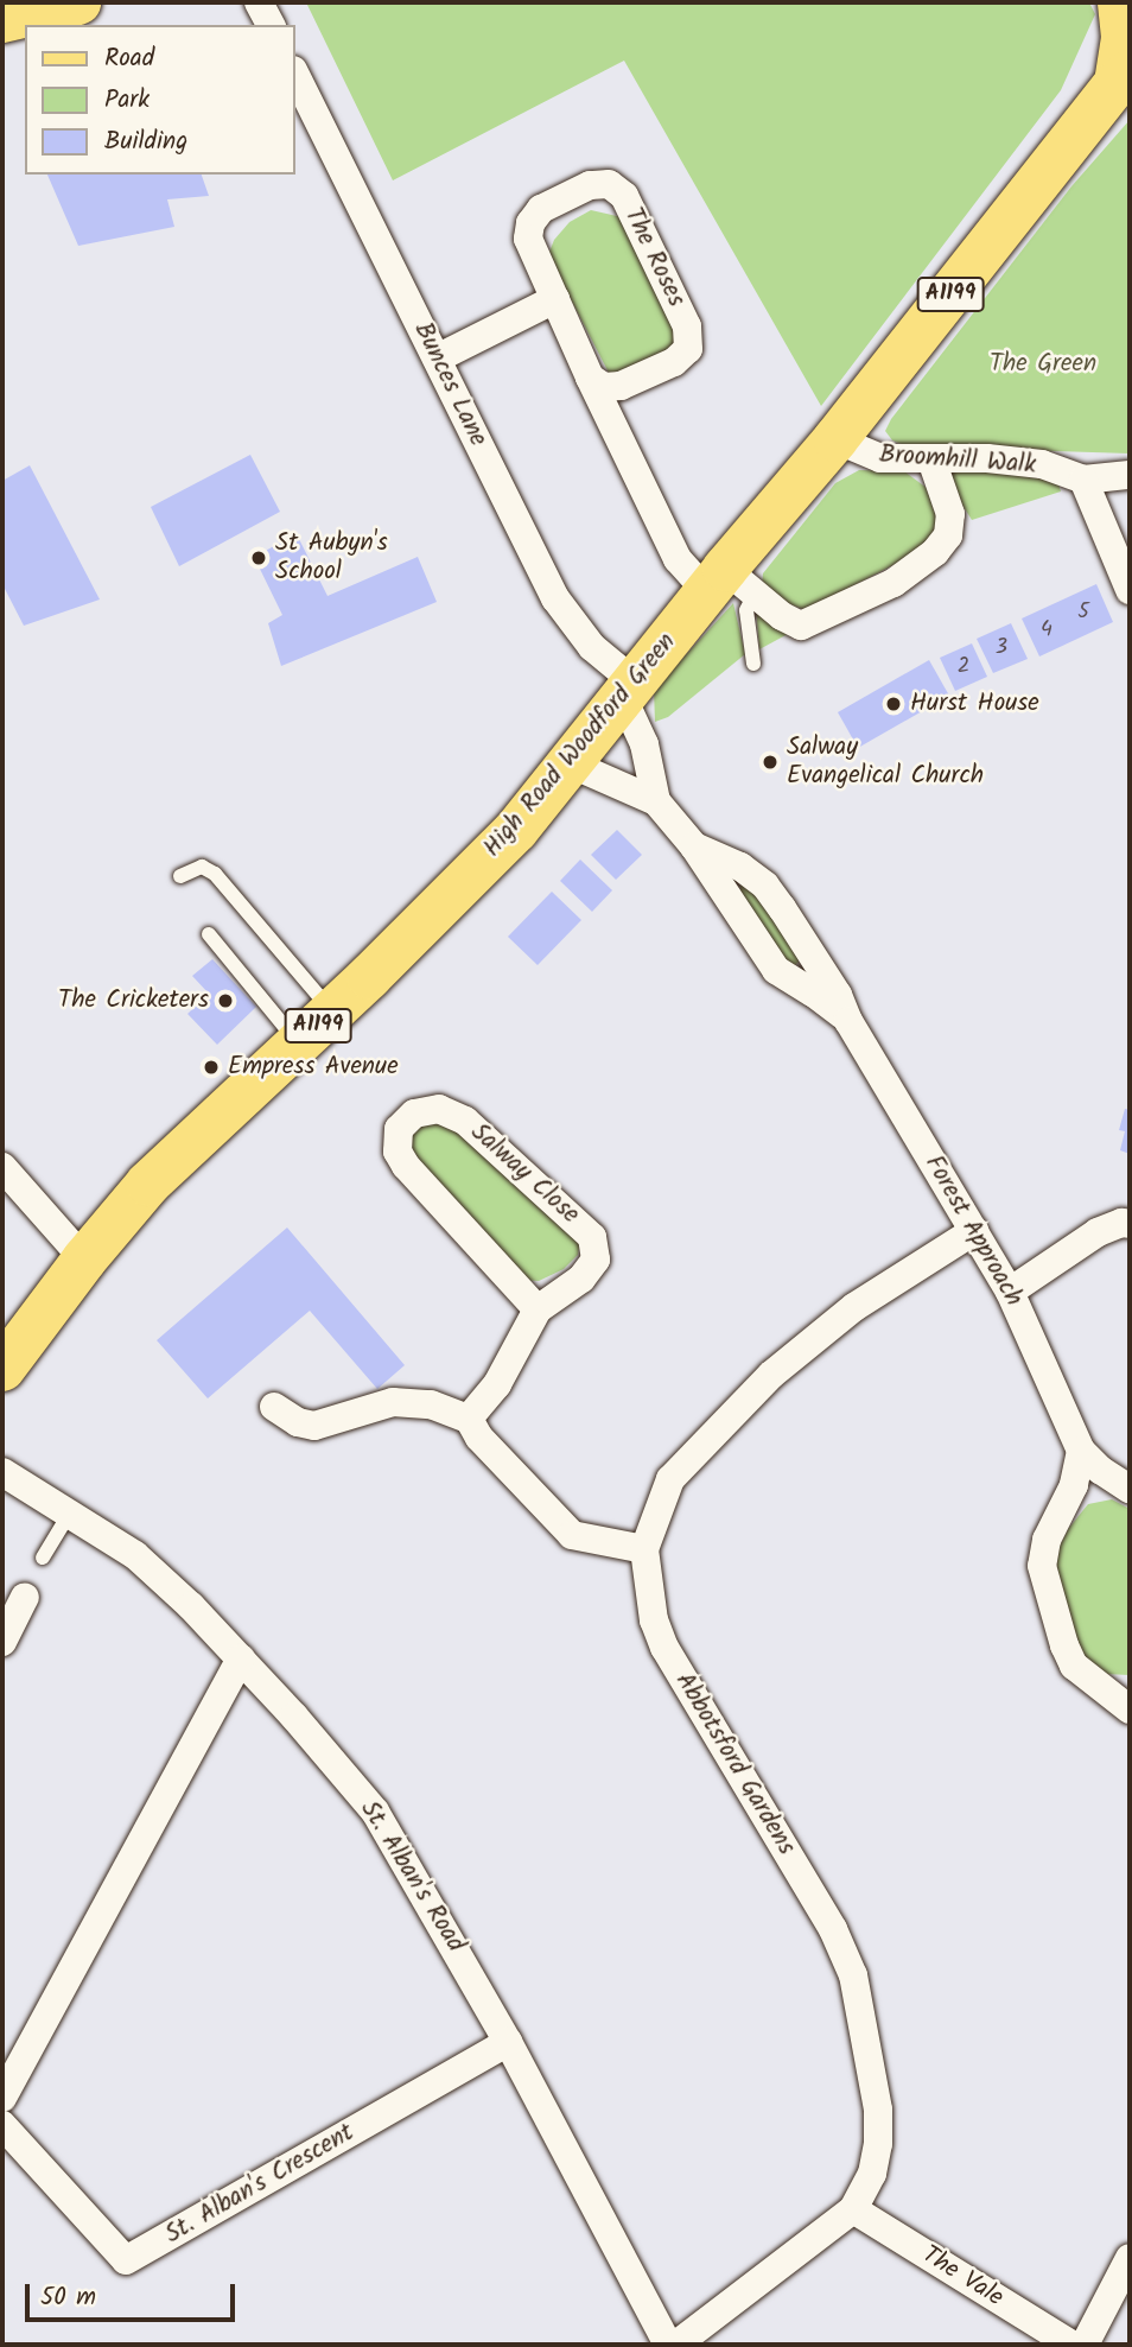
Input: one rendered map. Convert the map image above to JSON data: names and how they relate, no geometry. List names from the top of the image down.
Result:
{
  "streets": {
    "main road": ["A1199", "High Road Woodford Green"],
    "street": [
      "The Roses",
      "Bunces Lane",
      "Broomhill Walk",
      "Salway Close",
      "Forest Approach",
      "Abbotsford Gardens",
      "St. Alban's Road",
      "St. Alban's Crescent",
      "The Vale"
    ]
  },
  "crossings": [
    ["The Roses", "Broomhill Walk"],
    ["The Roses", "High Road Woodford Green"],
    ["Bunces Lane", "High Road Woodford Green"],
    ["Bunces Lane", "Forest Approach"],
    ["Broomhill Walk", "High Road Woodford Green"],
    ["High Road Woodford Green", "Forest Approach"],
    ["Forest Approach", "Abbotsford Gardens"],
    ["Abbotsford Gardens", "The Vale"],
    ["St. Alban's Road", "St. Alban's Crescent"]
  ],
  "parks": ["The Green"],
  "places": [
    "St Aubyn's School",
    "Hurst House",
    "Salway Evangelical Church",
    "The Cricketers",
    "Empress Avenue"
  ],
  "house_numbers": [
    "5",
    "4",
    "3",
    "2"
  ],
  "legend": ["Road", "Park", "Building"],
  "scale_bar": "50 m"
}
